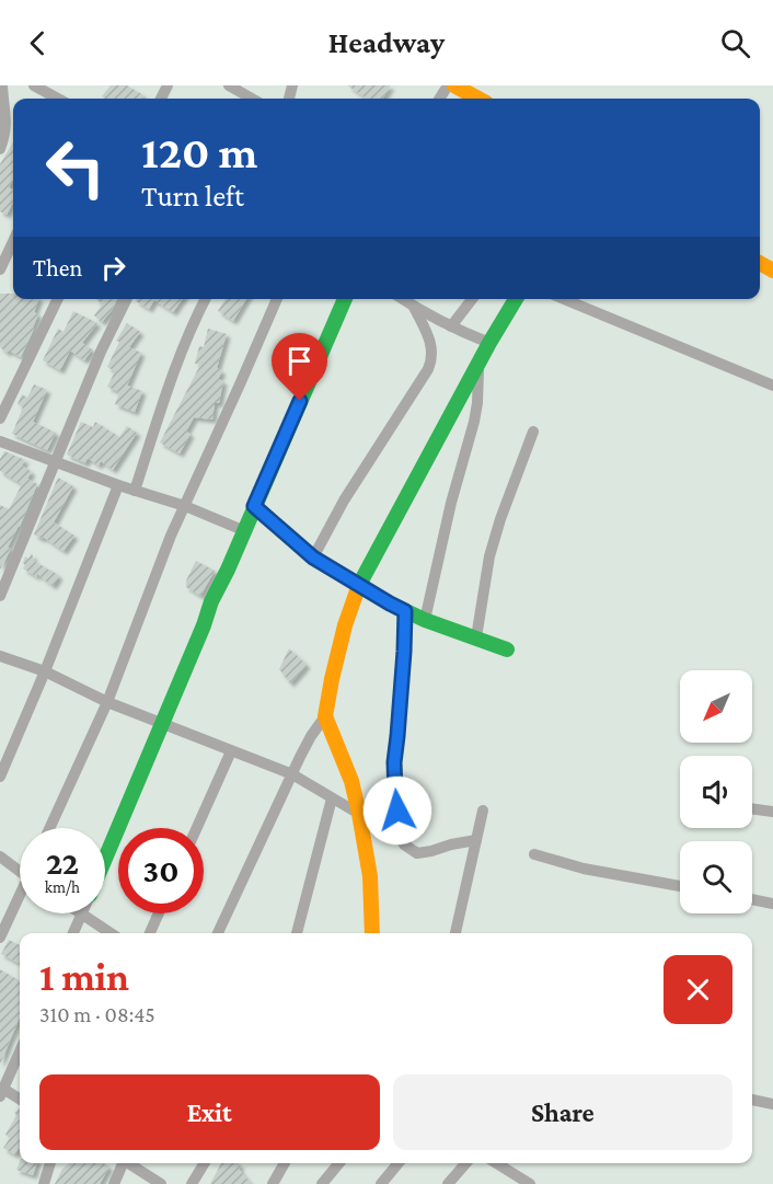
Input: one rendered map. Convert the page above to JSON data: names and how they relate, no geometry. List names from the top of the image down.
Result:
{
  "north": "bottom left",
  "page": {
    "header": "Headway",
    "turn": ["120 m", "Turn left"],
    "then": "Then",
    "speed": "22 km/h",
    "limit": "30",
    "heading": ["1 min", "310 m · 08:45"],
    "buttons": ["Exit", "Share"]
  }
}
